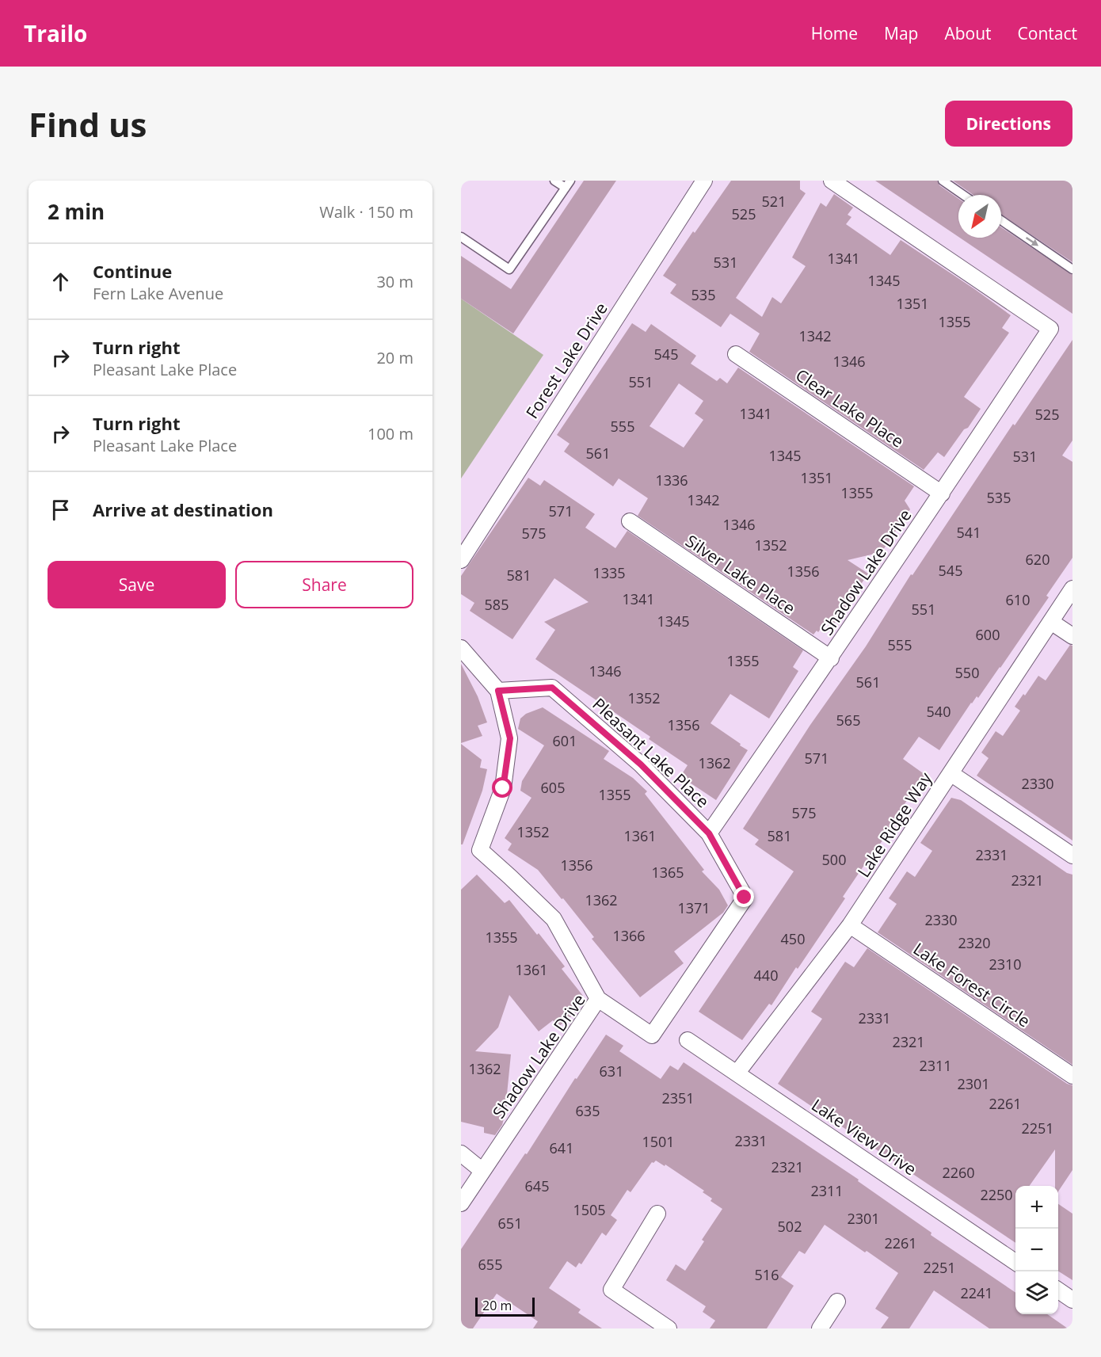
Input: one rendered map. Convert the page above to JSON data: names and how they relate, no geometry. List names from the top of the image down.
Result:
{
  "streets": {
    "street": [
      "Forest Lake Drive",
      "Clear Lake Place",
      "Shadow Lake Drive",
      "Silver Lake Place",
      "Pleasant Lake Place",
      "Lake Ridge Way",
      "Lake Forest Circle",
      "Lake View Drive"
    ]
  },
  "crossings": [
    ["Clear Lake Place", "Shadow Lake Drive"],
    ["Shadow Lake Drive", "Silver Lake Place"],
    ["Shadow Lake Drive", "Pleasant Lake Place"],
    ["Lake Ridge Way", "Lake Forest Circle"],
    ["Lake Ridge Way", "Lake View Drive"]
  ],
  "house_numbers": [
    "521",
    "525",
    "1341",
    "531",
    "1345",
    "535",
    "1351",
    "1355",
    "1342",
    "545",
    "1346",
    "551",
    "1341",
    "525",
    "555",
    "561",
    "1345",
    "531",
    "1351",
    "1336",
    "1355",
    "535",
    "1342",
    "571",
    "1346",
    "541",
    "575",
    "1352",
    "620",
    "545",
    "1356",
    "1335",
    "581",
    "1341",
    "610",
    "585",
    "551",
    "1345",
    "600",
    "555",
    "1355",
    "1346",
    "550",
    "561",
    "1352",
    "540",
    "565",
    "1356",
    "601",
    "571",
    "1362",
    "2330",
    "605",
    "1355",
    "575",
    "1352",
    "1361",
    "581",
    "2331",
    "500",
    "1356",
    "1365",
    "2321",
    "1362",
    "1371",
    "2330",
    "1366",
    "1355",
    "450",
    "2320",
    "2310",
    "1361",
    "440",
    "2331",
    "2321",
    "2311",
    "1362",
    "631",
    "2301",
    "2351",
    "2261",
    "635",
    "2251",
    "2331",
    "1501",
    "641",
    "2321",
    "2260",
    "645",
    "2311",
    "2250",
    "1505",
    "2301",
    "651",
    "502",
    "2261",
    "655",
    "2251",
    "516",
    "2241"
  ],
  "scale_bar": "20 m",
  "north": "bottom left",
  "page": {
    "header": "Trailo",
    "nav": [
      "Home",
      "Map",
      "About",
      "Contact"
    ],
    "buttons": [
      "Directions",
      ["Save", "Share"]
    ],
    "title": "Find us",
    "heading": ["2 min", "Walk · 150 m"],
    "list": [
      ["Continue", "Fern Lake Avenue", "30 m"],
      ["Turn right", "Pleasant Lake Place", "20 m"],
      ["Turn right", "Pleasant Lake Place", "100 m"],
      "Arrive at destination"
    ],
    "map_buttons": ["+", "−"],
    "scale": "20 m"
  }
}
